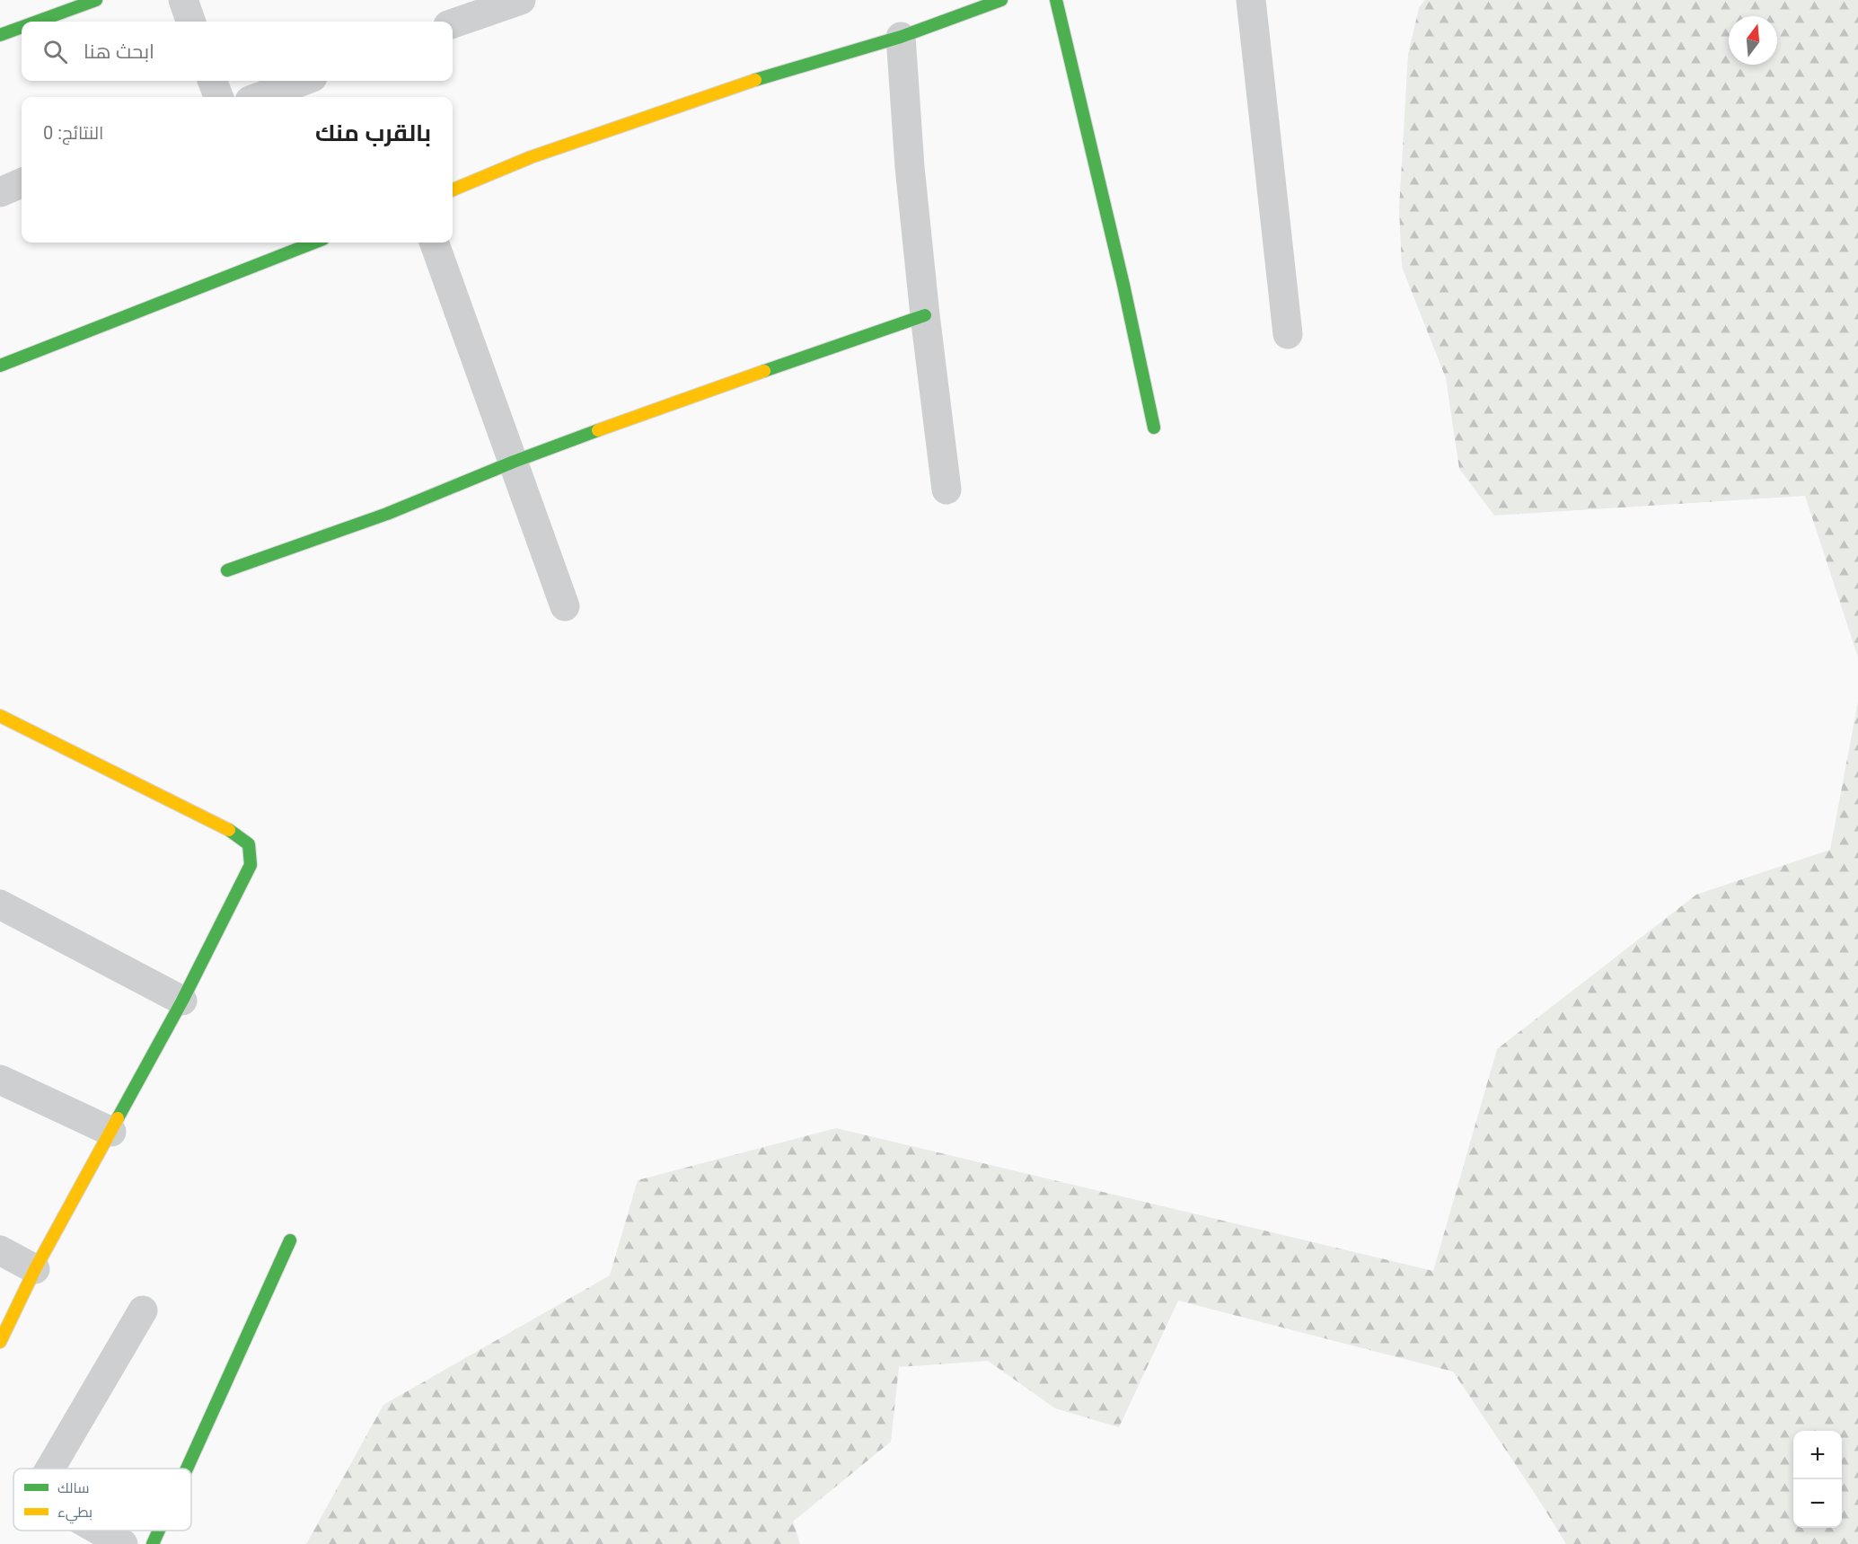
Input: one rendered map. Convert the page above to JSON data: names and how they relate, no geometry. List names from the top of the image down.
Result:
{
  "legend": ["سالك", "بطيء"],
  "north": "top",
  "page": {
    "search": "ابحث هنا",
    "heading": ["بالقرب منك", "النتائج: 0"],
    "map_buttons": ["+", "−"]
  }
}
